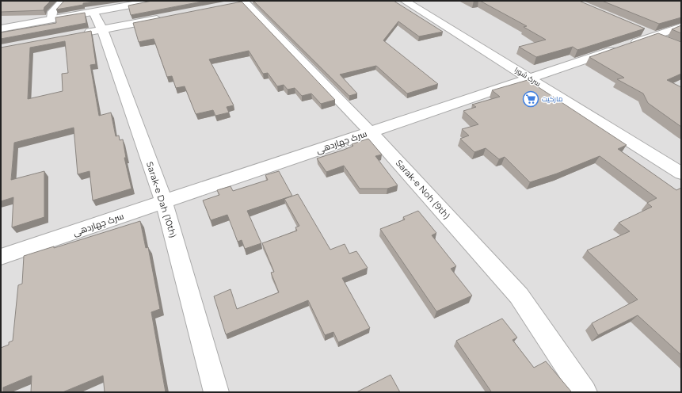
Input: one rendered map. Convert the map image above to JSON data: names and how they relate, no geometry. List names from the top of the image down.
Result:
{
  "streets": {
    "street": [
      "سرک شورا",
      "سرک چهاردهی",
      "Sarak-e Noh (9th)",
      "Sarak-e Dah (10th)"
    ]
  },
  "crossings": [
    ["سرک شورا", "سرک چهاردهی"],
    ["سرک چهاردهی", "Sarak-e Noh (9th)"],
    ["سرک چهاردهی", "Sarak-e Dah (10th)"]
  ],
  "places": {
    "supermarket": ["مارکیت"]
  }
}
